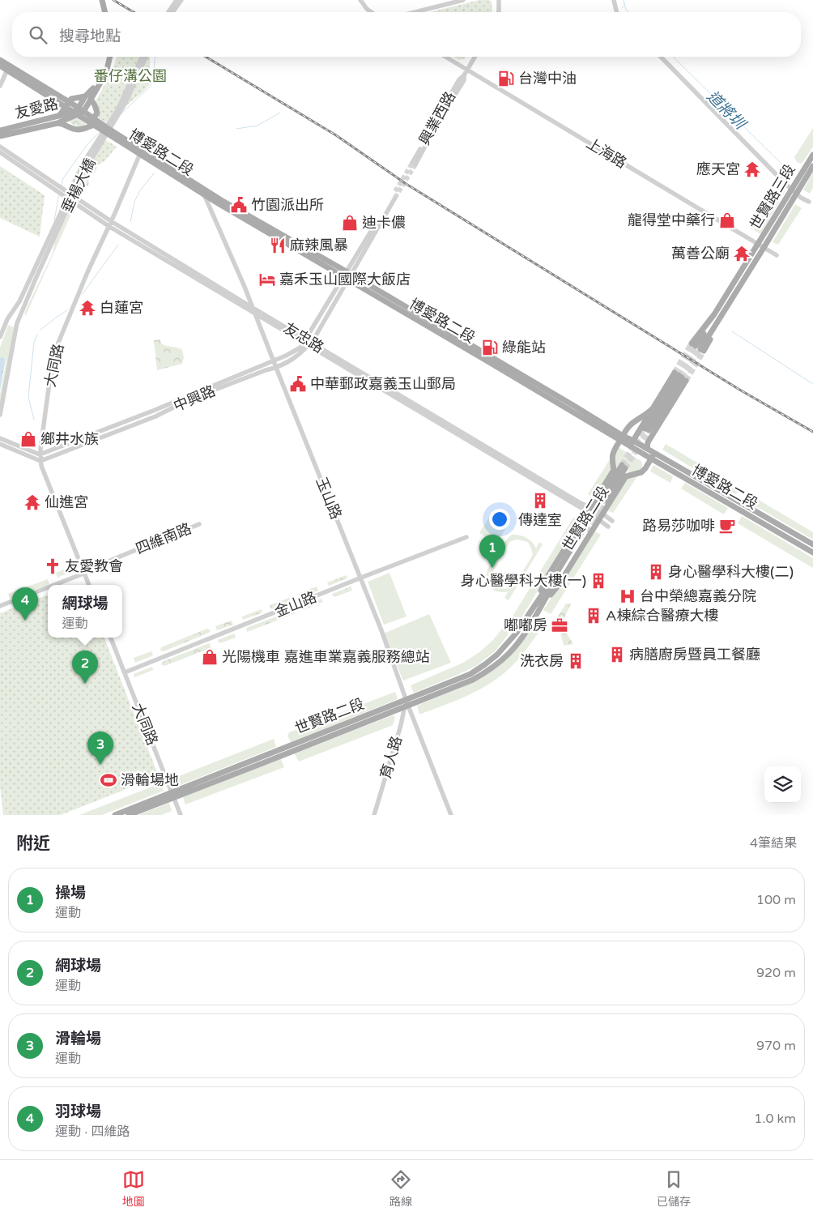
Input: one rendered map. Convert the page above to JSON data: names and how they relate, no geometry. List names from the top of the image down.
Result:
{
  "streets": {
    "main road": [
      "友愛路",
      "博愛路二段",
      "世賢路三段",
      "世賢路二段"
    ],
    "street": [
      "興業西路",
      "上海路",
      "垂楊大橋",
      "友忠路",
      "大同路",
      "中興路",
      "玉山路",
      "四維南路",
      "金山路",
      "育人路"
    ]
  },
  "crossings": [
    ["友愛路", "博愛路二段"],
    ["興業西路", "上海路"],
    ["博愛路二段", "大同路"],
    ["博愛路二段", "中興路"],
    ["博愛路二段", "玉山路"],
    ["博愛路二段", "世賢路二段"],
    ["上海路", "世賢路三段"],
    ["友忠路", "大同路"],
    ["友忠路", "中興路"],
    ["友忠路", "玉山路"],
    ["友忠路", "世賢路二段"],
    ["大同路", "中興路"],
    ["大同路", "世賢路二段"],
    ["大同路", "四維南路"],
    ["大同路", "金山路"],
    ["中興路", "玉山路"],
    ["玉山路", "世賢路二段"],
    ["玉山路", "金山路"],
    ["玉山路", "育人路"],
    ["世賢路二段", "育人路"]
  ],
  "water": ["道將圳"],
  "parks": ["番仔溝公園"],
  "places": {
    "fuel station": ["台灣中油", "綠能站"],
    "temple": [
      "應天宮",
      "萬善公廟",
      "白蓮宮",
      "仙進宮"
    ],
    "public building": ["竹園派出所", "中華郵政嘉義玉山郵局"],
    "shop": [
      "龍得堂中藥行",
      "迪卡儂",
      "鄉井水族",
      "光陽機車 嘉進車業嘉義服務總站"
    ],
    "restaurant": ["麻辣風暴"],
    "hotel": ["嘉禾玉山國際大飯店"],
    "building": [
      "傳達室",
      "身心醫學科大樓(二)",
      "身心醫學科大樓(一)",
      "A棟綜合醫療大樓",
      "病膳廚房暨員工餐廳",
      "洗衣房"
    ],
    "cafe": ["路易莎咖啡"],
    "church": ["友愛教會"],
    "hospital": ["台中榮總嘉義分院"],
    "office": ["嘟嘟房"],
    "sports": ["滑輪場地"]
  },
  "page": {
    "search": "搜尋地點",
    "pins": [
      "1",
      "4",
      "2",
      "3"
    ],
    "popup": ["網球場", "運動"],
    "heading": ["附近", "4筆結果"],
    "list": [
      {
        "mark": "1",
        "name": "操場",
        "note": "運動",
        "value": "100 m"
      },
      {
        "mark": "2",
        "name": "網球場",
        "note": "運動",
        "value": "920 m"
      },
      {
        "mark": "3",
        "name": "滑輪場",
        "note": "運動",
        "value": "970 m"
      },
      {
        "mark": "4",
        "name": "羽球場",
        "note": "運動 · 四維路",
        "value": "1.0 km"
      }
    ],
    "nav": ["地圖", "路線", "已儲存"]
  }
}
